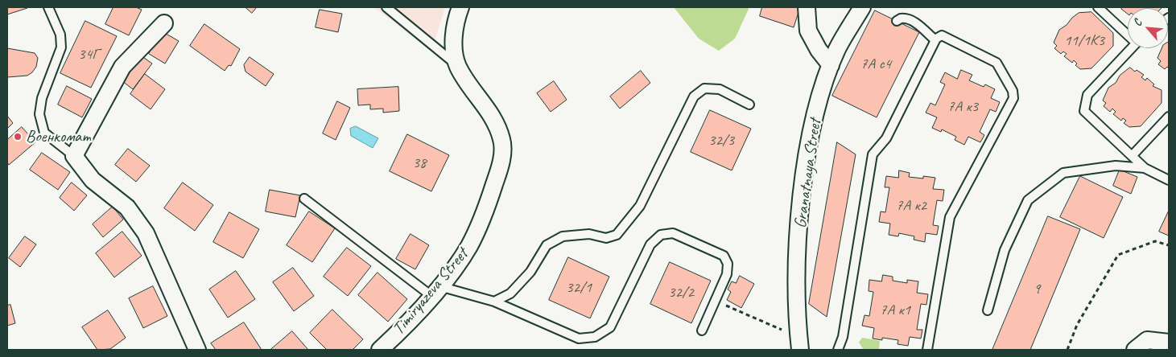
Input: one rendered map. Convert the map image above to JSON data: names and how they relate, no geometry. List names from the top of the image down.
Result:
{
  "streets": {
    "street": ["Granatnaya Street", "Timiryazeva Street"]
  },
  "places": ["Военкомат"],
  "house_numbers": [
    "11/1К3",
    "34Г",
    "7А с4",
    "7А к3",
    "32/3",
    "38",
    "7А к2",
    "32/1",
    "9",
    "32/2",
    "7А к1"
  ],
  "north": "top left"
}
